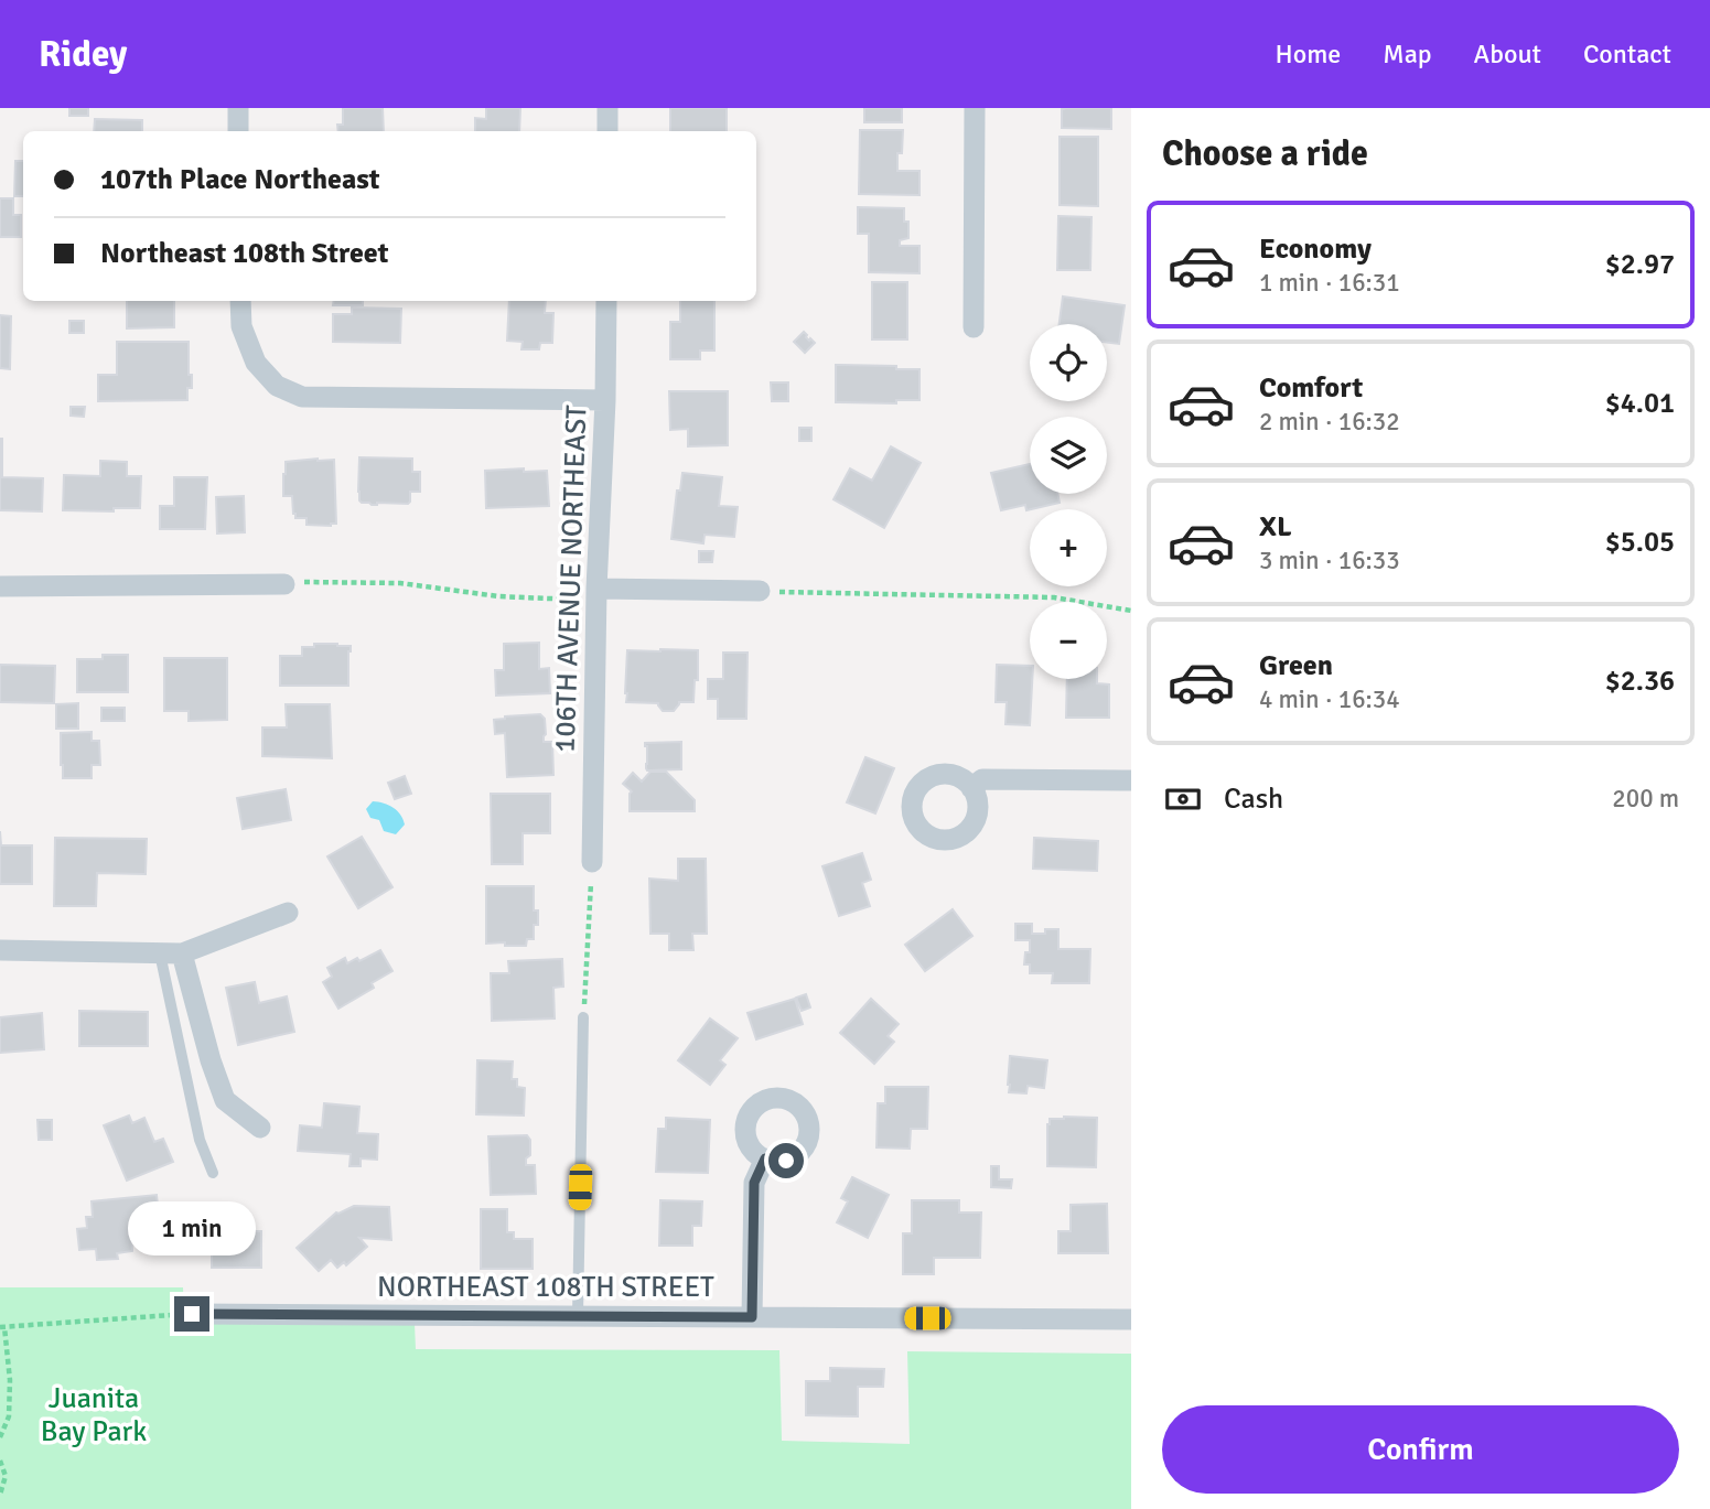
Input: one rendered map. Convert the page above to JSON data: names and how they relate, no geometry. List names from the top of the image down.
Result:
{
  "streets": {
    "street": ["106TH AVENUE NORTHEAST", "NORTHEAST 108TH STREET"]
  },
  "parks": ["Juanita Bay Park"],
  "page": {
    "header": "Ridey",
    "nav": [
      "Home",
      "Map",
      "About",
      "Contact"
    ],
    "heading": "Choose a ride",
    "banner": ["107th Place Northeast", "Northeast 108th Street"],
    "list": [
      {
        "name": "Economy",
        "note": "1 min · 16:31",
        "value": "$2.97"
      },
      {
        "name": "Comfort",
        "note": "2 min · 16:32",
        "value": "$4.01"
      },
      {
        "name": "XL",
        "note": "3 min · 16:33",
        "value": "$5.05"
      },
      {
        "name": "Green",
        "note": "4 min · 16:34",
        "value": "$2.36"
      }
    ],
    "map_buttons": ["+", "−"],
    "pay": ["Cash", "200 m"],
    "bubble": "1 min",
    "buttons": "Confirm"
  }
}
